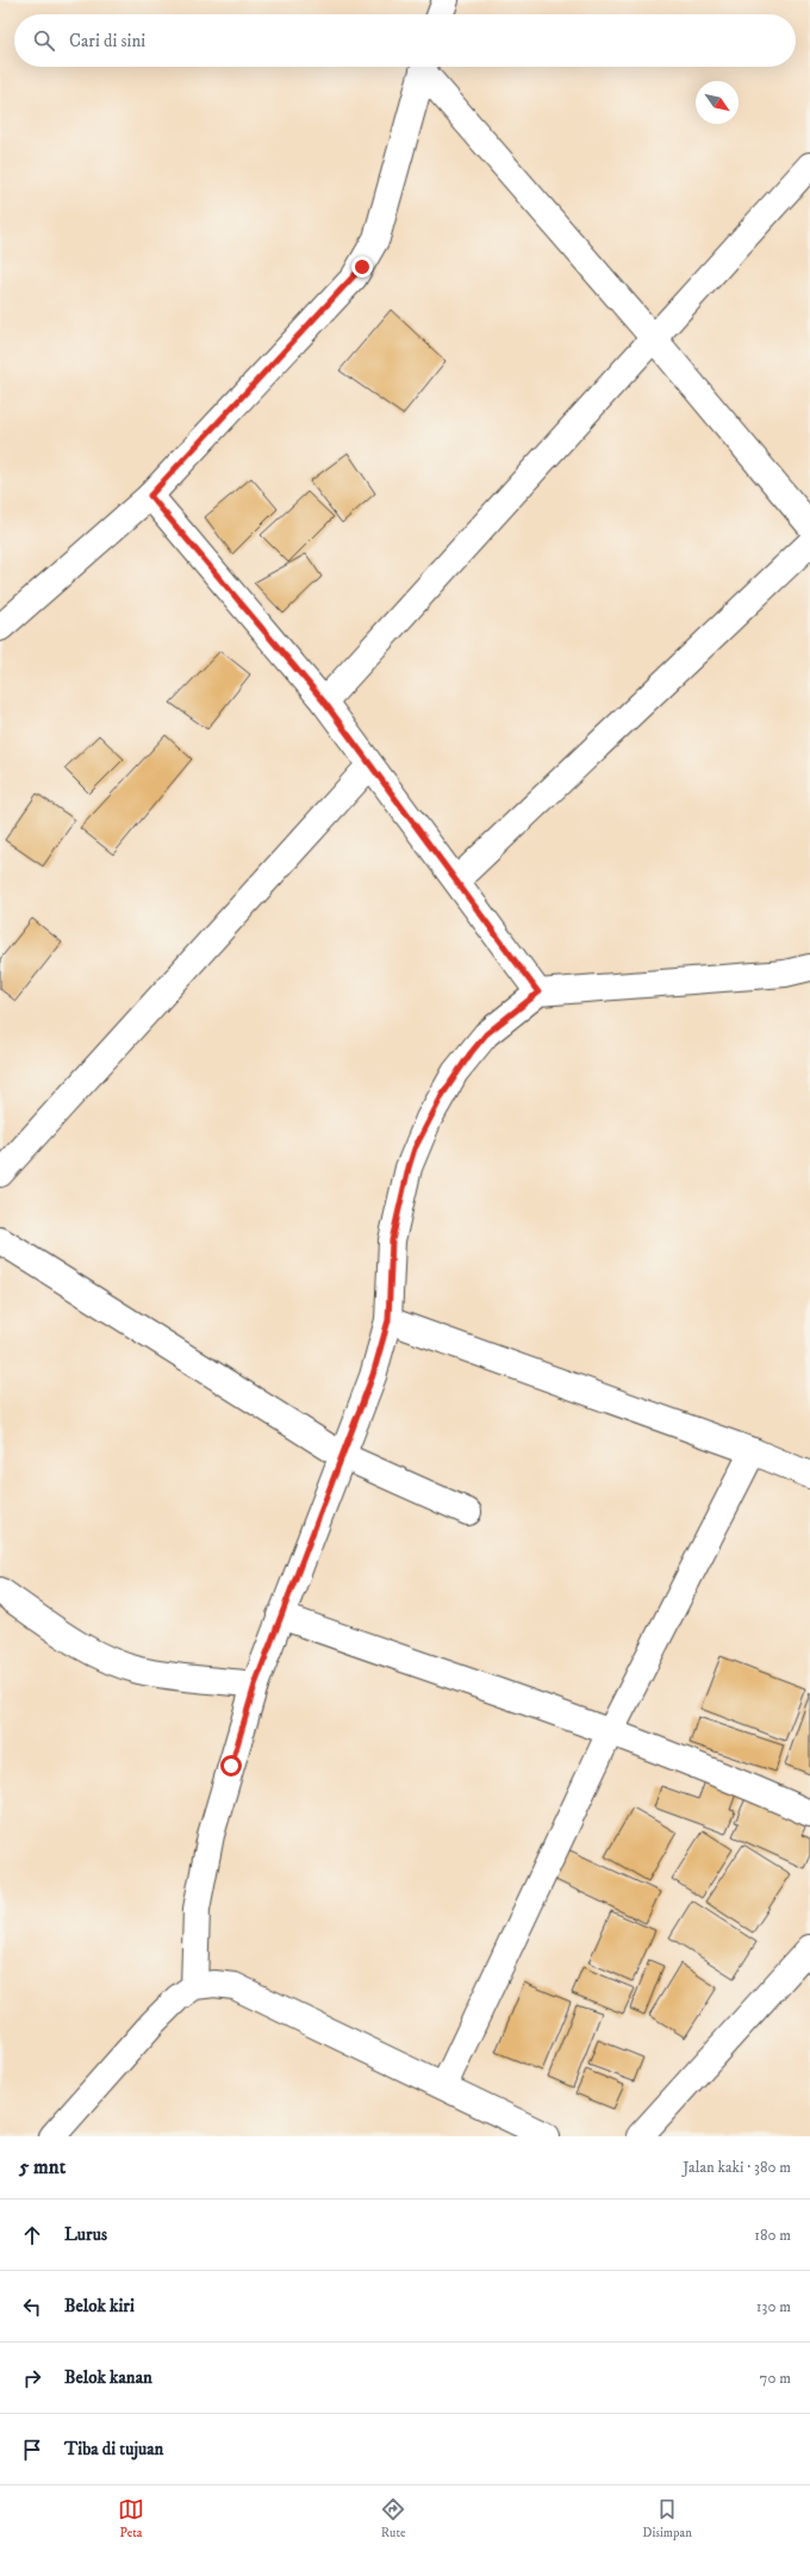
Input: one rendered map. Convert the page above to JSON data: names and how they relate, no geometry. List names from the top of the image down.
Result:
{
  "north": "bottom right",
  "page": {
    "search": "Cari di sini",
    "heading": ["5 mnt", "Jalan kaki · 380 m"],
    "list": [
      ["Lurus", "180 m"],
      ["Belok kiri", "130 m"],
      ["Belok kanan", "70 m"],
      "Tiba di tujuan"
    ],
    "nav": ["Peta", "Rute", "Disimpan"]
  }
}
